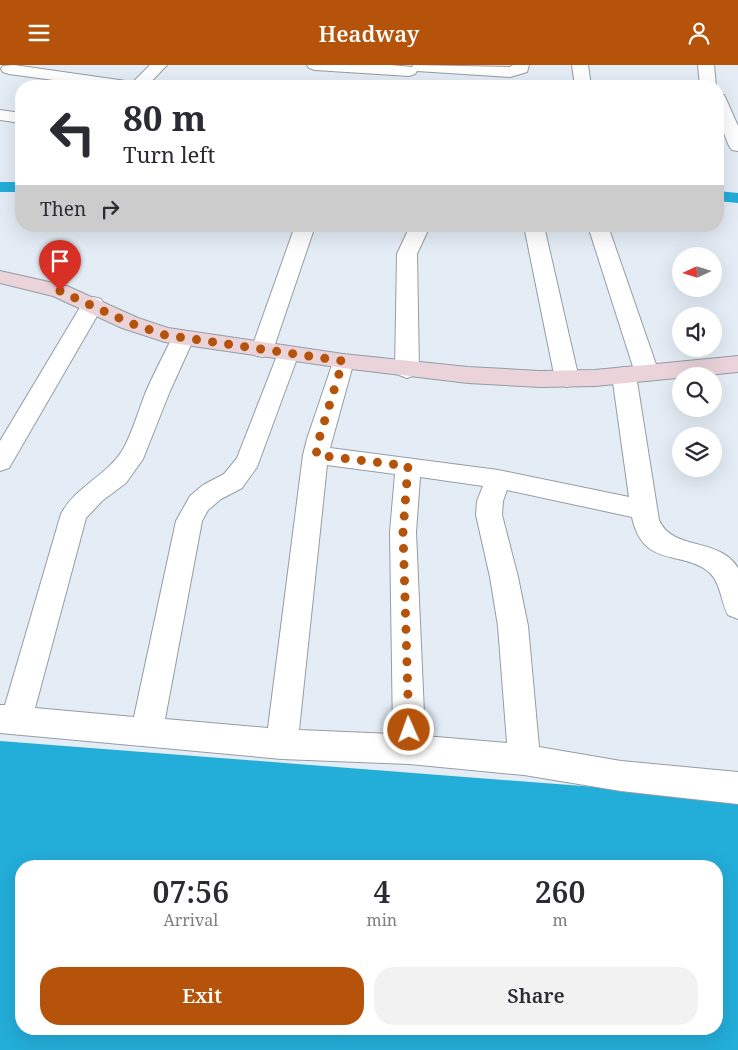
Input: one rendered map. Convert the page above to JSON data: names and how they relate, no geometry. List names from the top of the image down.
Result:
{
  "north": "left",
  "page": {
    "header": "Headway",
    "turn": ["80 m", "Turn left"],
    "then": "Then",
    "eta": [
      "07:56",
      "Arrival",
      "4",
      "min",
      "260",
      "m"
    ],
    "buttons": ["Exit", "Share"]
  }
}
